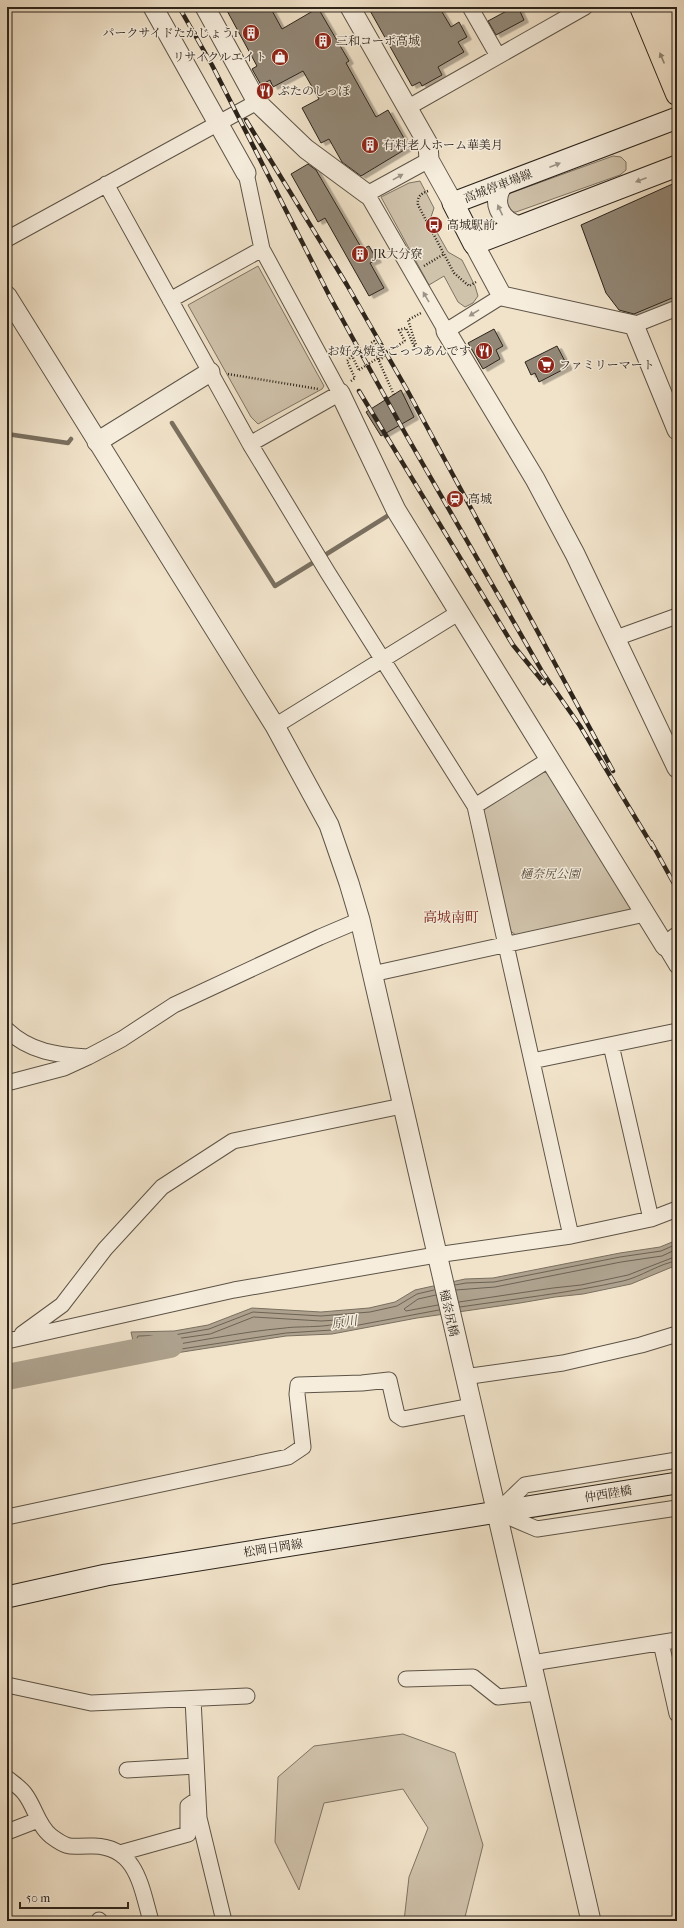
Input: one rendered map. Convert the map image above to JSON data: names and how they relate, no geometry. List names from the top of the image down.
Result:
{
  "streets": {
    "main road": ["高城停車場線", "仲西陸橋", "松岡日岡線"],
    "street": ["樋奈尻橋"]
  },
  "crossings": [
    ["樋奈尻橋", "松岡日岡線"],
    ["仲西陸橋", "松岡日岡線"]
  ],
  "districts": ["高城南町"],
  "water": ["原川"],
  "parks": ["樋奈尻公園"],
  "places": {
    "building": [
      "パークサイドたかじょう1",
      "三和コーポ高城",
      "有料老人ホーム華美月",
      "JR大分寮"
    ],
    "shop": ["リサイクルエイト"],
    "restaurant": ["ぶたのしっぽ", "お好み焼きごっつあんです"],
    "bus stop": ["高城駅前"],
    "supermarket": ["ファミリーマート"],
    "station": ["高城"]
  },
  "scale_bar": "50 m"
}
